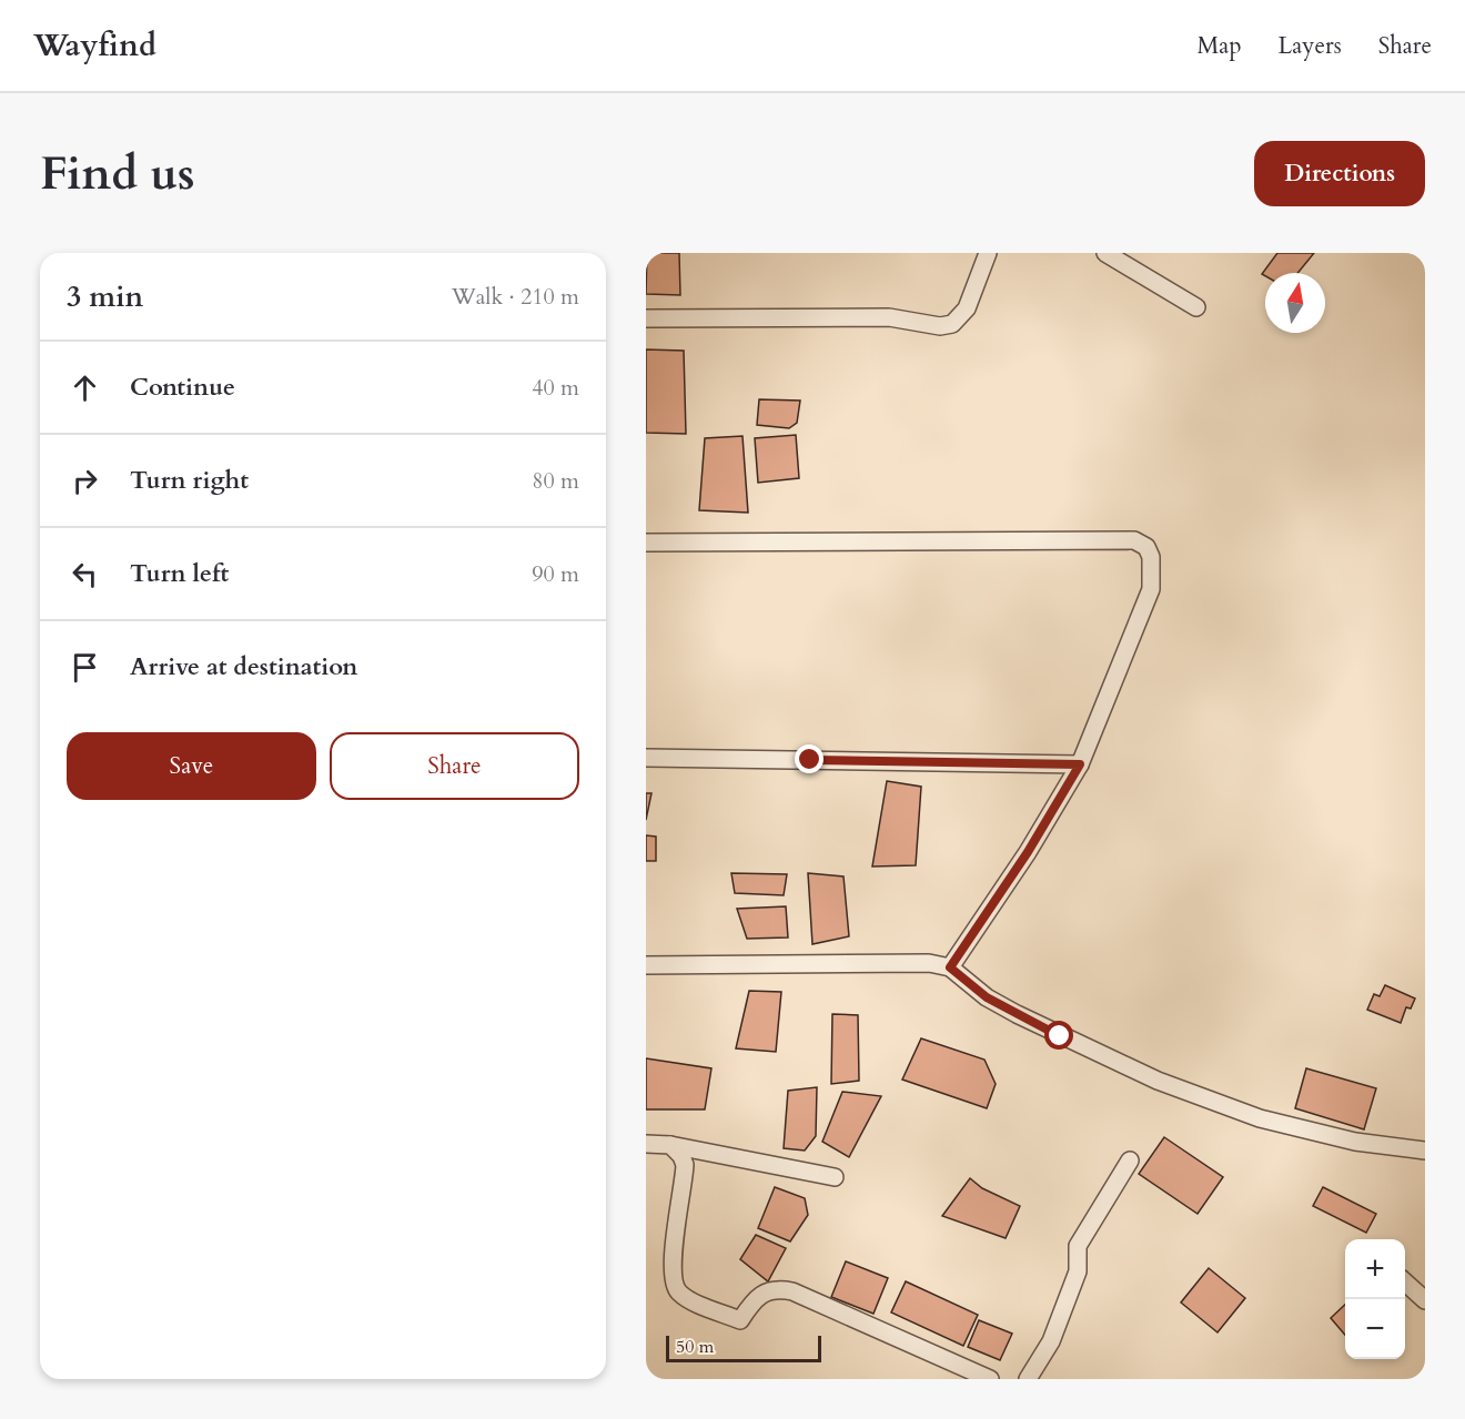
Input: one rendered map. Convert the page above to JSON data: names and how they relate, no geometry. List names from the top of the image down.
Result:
{
  "scale_bar": "50 m",
  "north": "top",
  "page": {
    "header": "Wayfind",
    "nav": ["Map", "Layers", "Share"],
    "buttons": [
      "Directions",
      ["Save", "Share"]
    ],
    "title": "Find us",
    "heading": ["3 min", "Walk · 210 m"],
    "list": [
      ["Continue", "40 m"],
      ["Turn right", "80 m"],
      ["Turn left", "90 m"],
      "Arrive at destination"
    ],
    "map_buttons": ["+", "−"],
    "scale": "50 m"
  }
}
